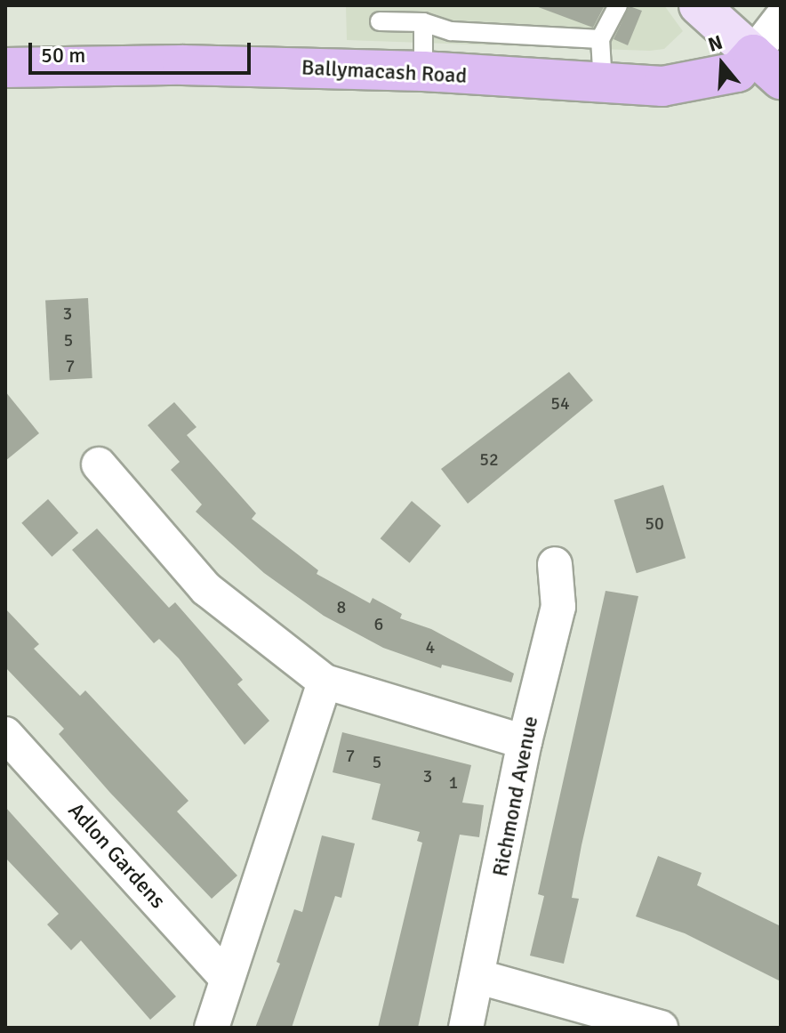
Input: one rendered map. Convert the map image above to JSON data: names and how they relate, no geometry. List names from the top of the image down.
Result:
{
  "streets": {
    "main road": ["Ballymacash Road"],
    "street": ["Richmond Avenue", "Adlon Gardens"]
  },
  "house_numbers": [
    "3",
    "5",
    "7",
    "54",
    "52",
    "50",
    "8",
    "6",
    "4",
    "7",
    "5",
    "3",
    "1"
  ],
  "scale_bar": "50 m",
  "north": "top"
}
